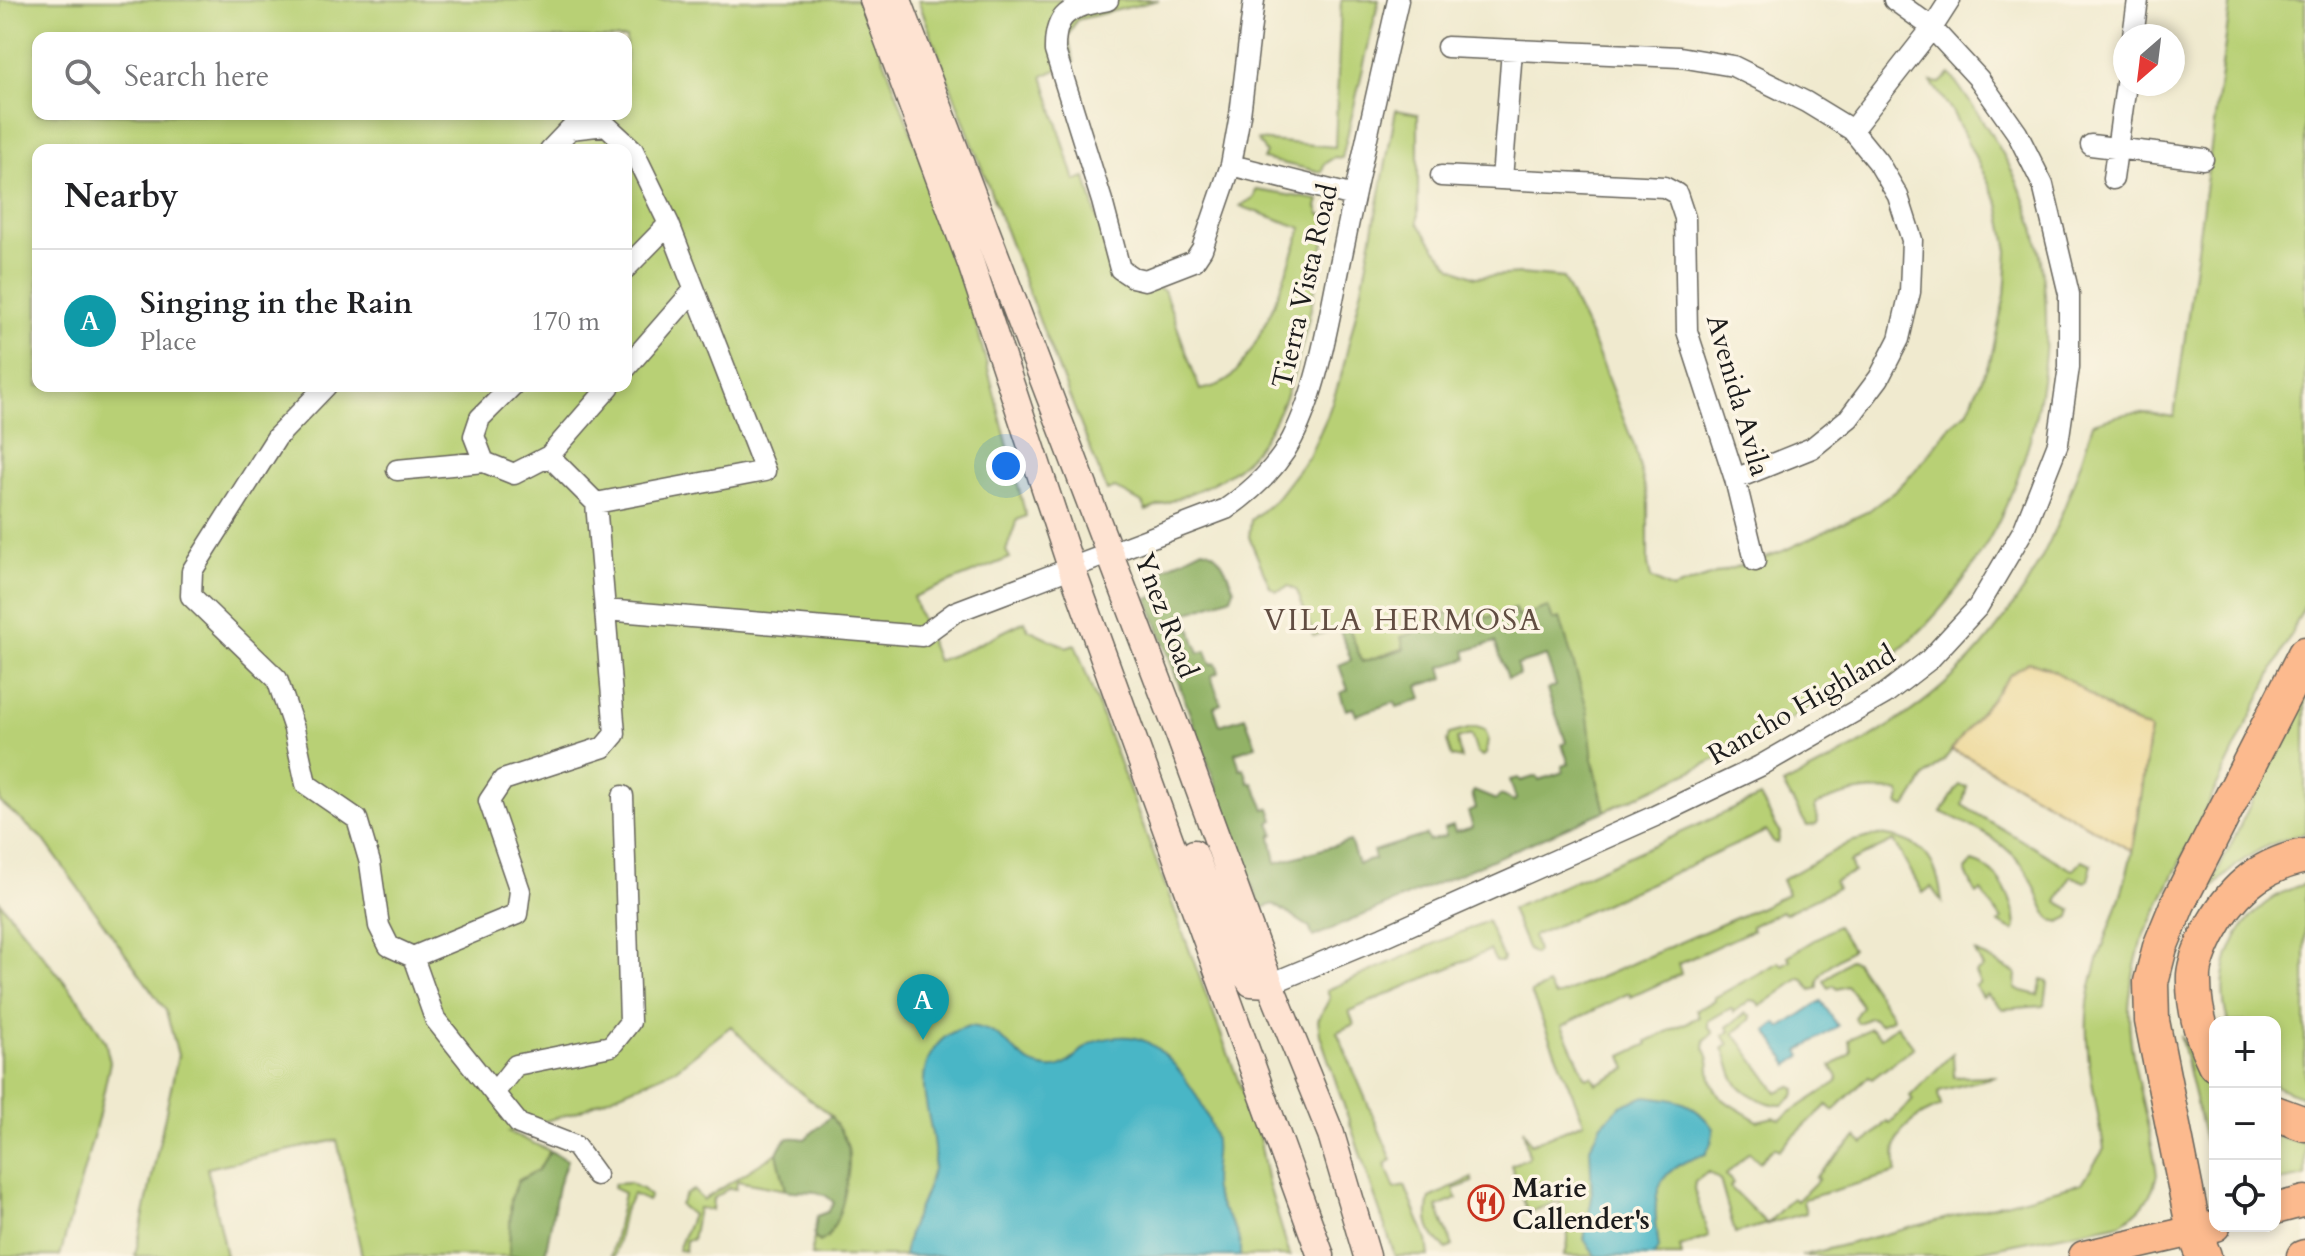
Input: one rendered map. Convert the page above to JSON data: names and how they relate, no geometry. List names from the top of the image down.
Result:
{
  "streets": {
    "main road": ["Ynez Road"],
    "street": ["Tierra Vista Road", "Avenida Avila", "Rancho Highland"]
  },
  "crossings": [
    ["Tierra Vista Road", "Ynez Road"],
    ["Ynez Road", "Rancho Highland"]
  ],
  "districts": ["VILLA HERMOSA"],
  "places": {
    "restaurant": ["Marie Callender's"]
  },
  "north": "bottom left",
  "page": {
    "search": "Search here",
    "heading": "Nearby",
    "list": [
      {
        "mark": "A",
        "name": "Singing in the Rain",
        "note": "Place",
        "value": "170 m"
      }
    ],
    "pins": "A",
    "map_buttons": ["+", "−"]
  }
}
